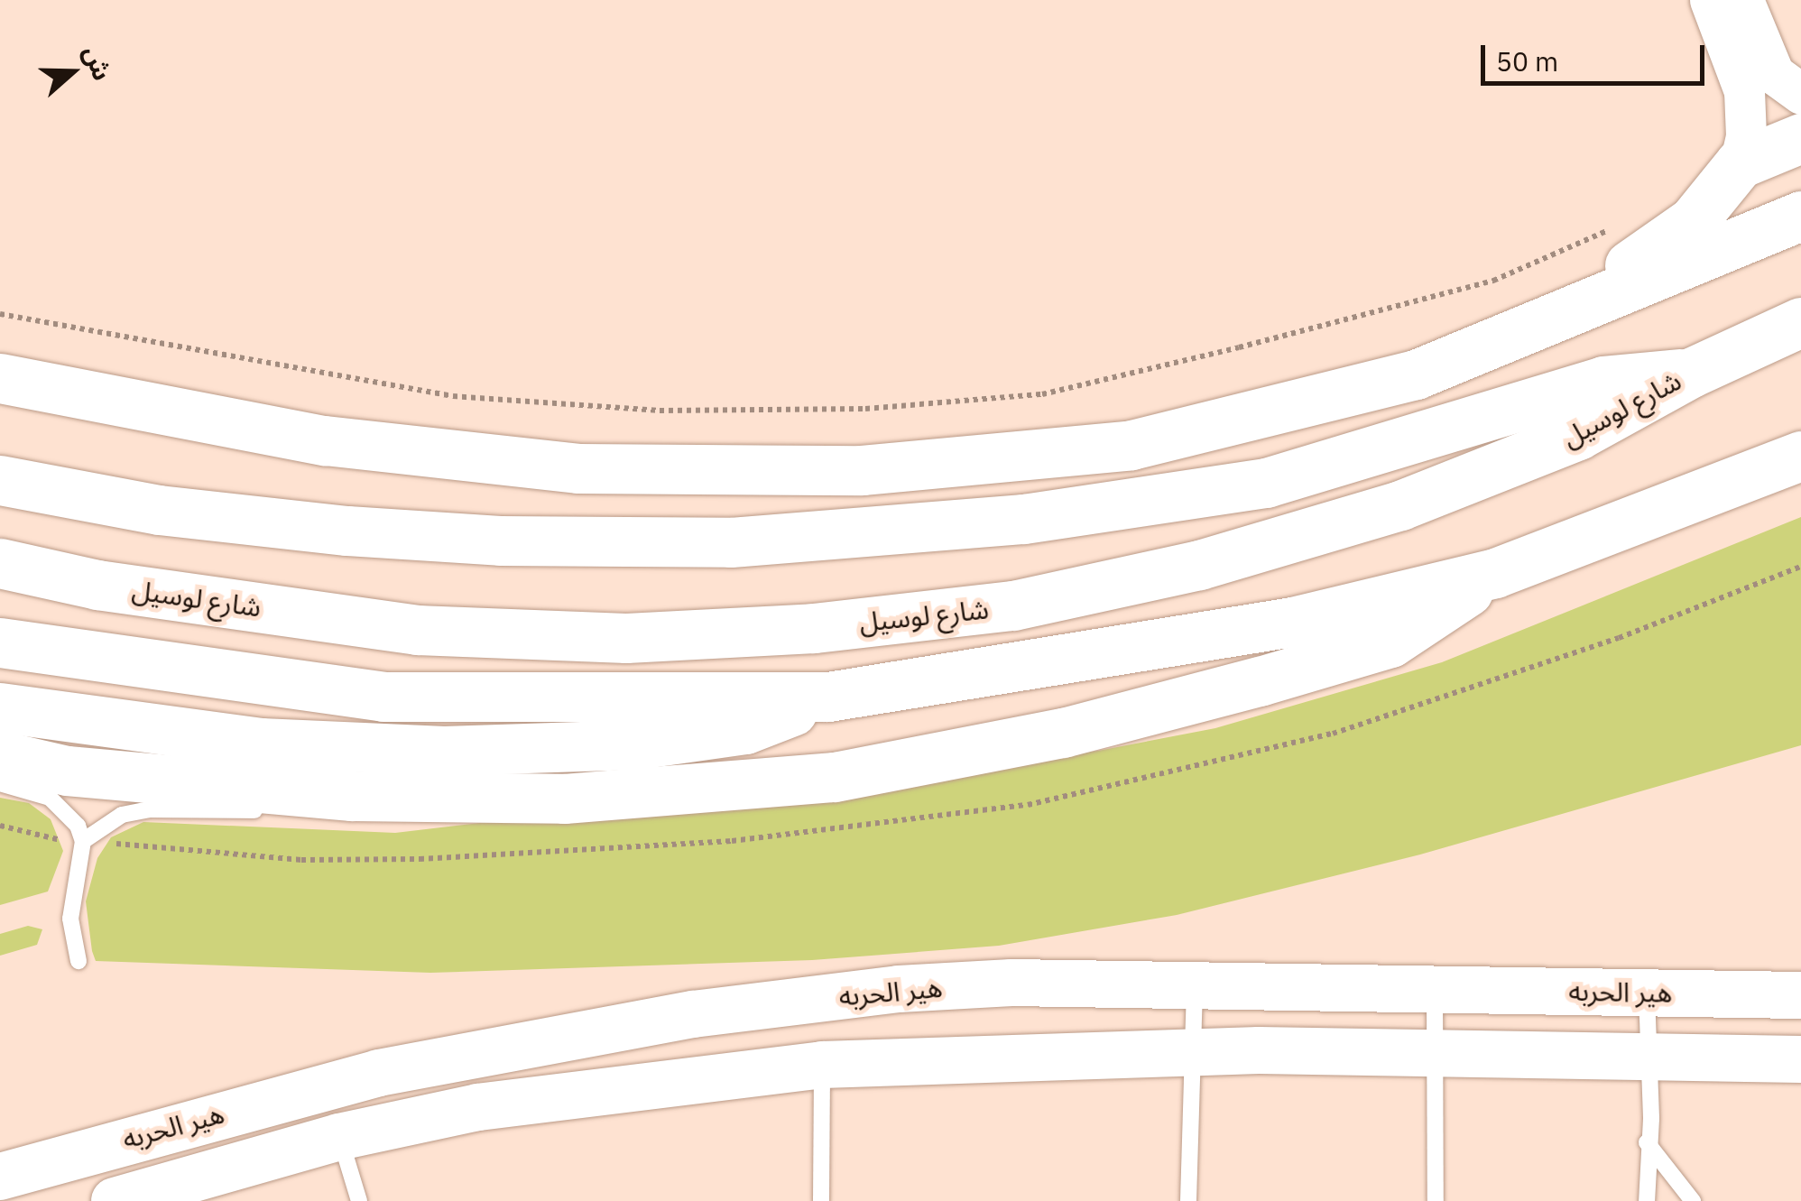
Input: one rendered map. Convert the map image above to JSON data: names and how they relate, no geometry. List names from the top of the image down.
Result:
{
  "streets": {
    "highway": ["شارع لوسيل"],
    "main road": ["هير الحربه"]
  },
  "scale_bar": "50 m",
  "north": "right"
}
